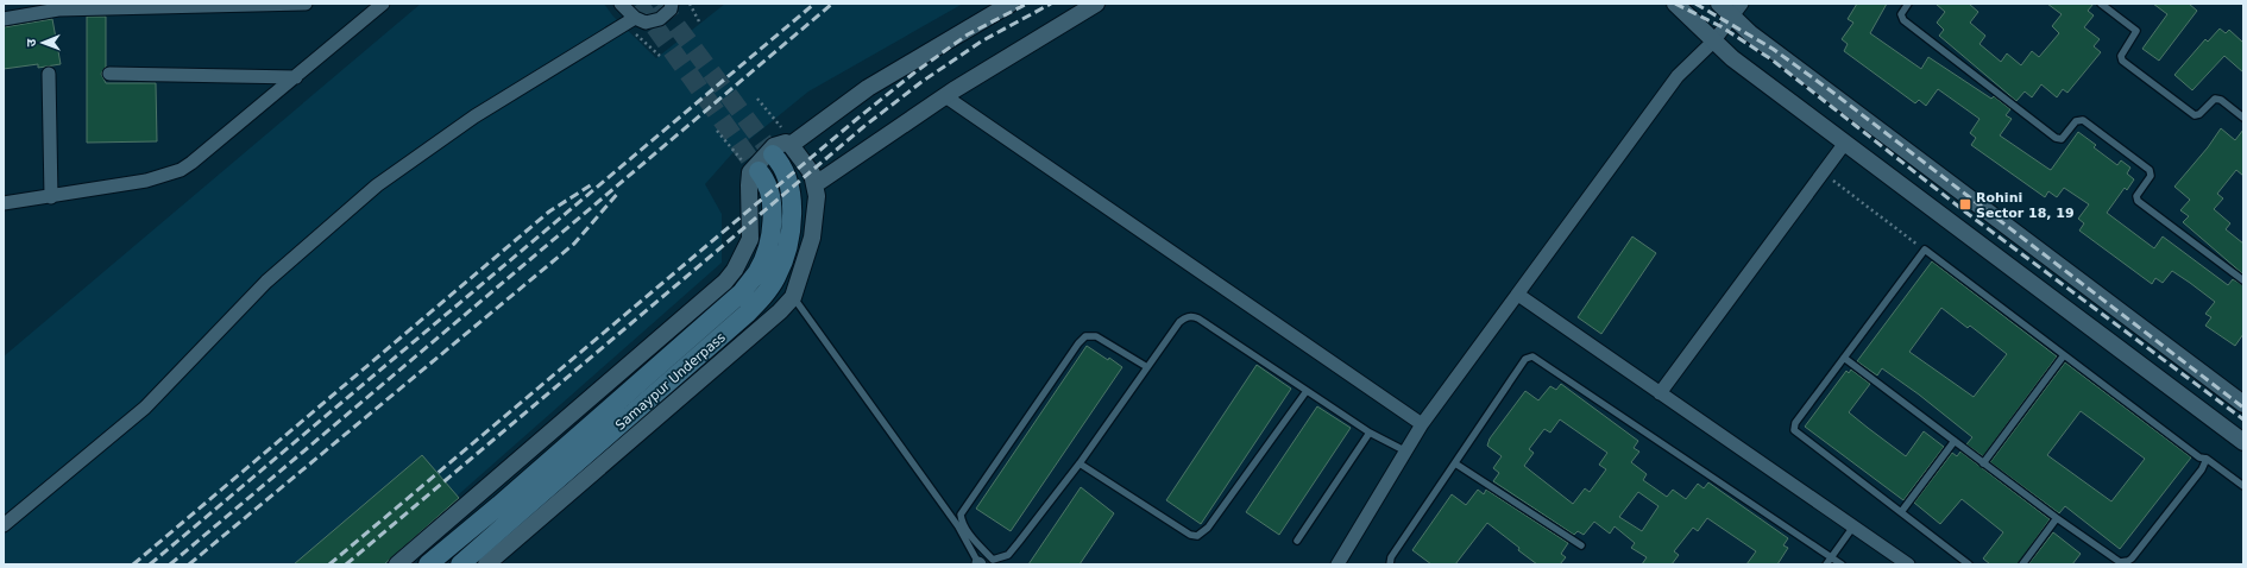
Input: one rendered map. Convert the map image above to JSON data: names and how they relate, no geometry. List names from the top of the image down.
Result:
{
  "streets": {
    "main road": ["Samaypur Underpass"]
  },
  "places": {
    "transit": ["Rohini Sector 18, 19"]
  },
  "north": "left"
}
